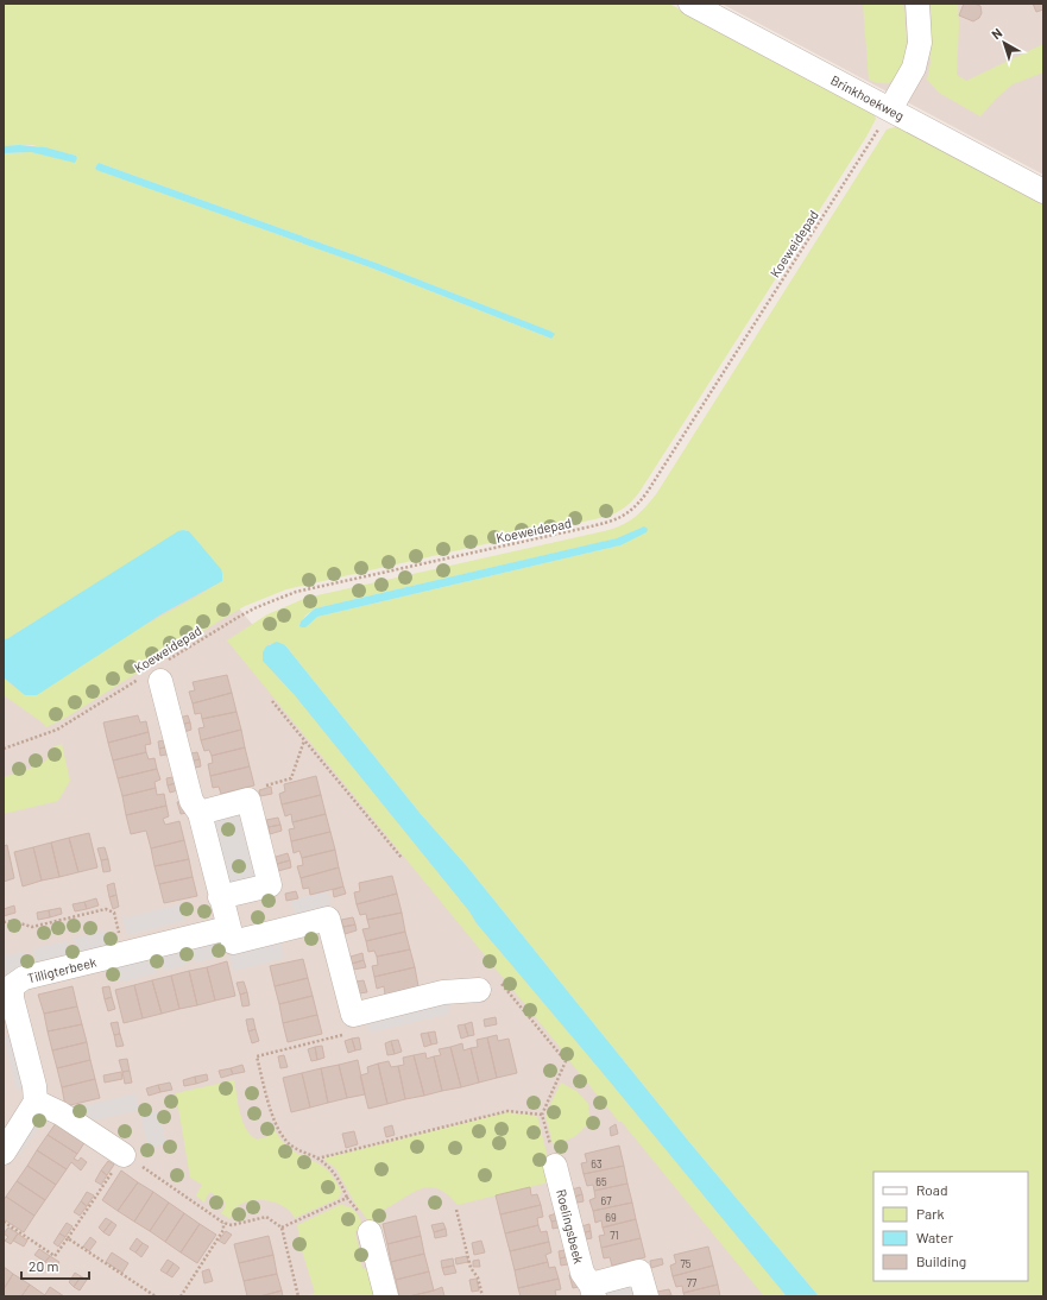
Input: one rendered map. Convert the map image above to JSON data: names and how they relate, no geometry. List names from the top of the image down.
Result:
{
  "streets": {
    "street": ["Brinkhoekweg", "Tilligterbeek", "Roelingsbeek"],
    "path": ["Koeweidepad"]
  },
  "crossings": [
    ["Brinkhoekweg", "Koeweidepad"]
  ],
  "house_numbers": [
    "63",
    "65",
    "67",
    "69",
    "71",
    "75",
    "77"
  ],
  "legend": [
    "Road",
    "Park",
    "Water",
    "Building"
  ],
  "scale_bar": "20 m",
  "north": "top left"
}
